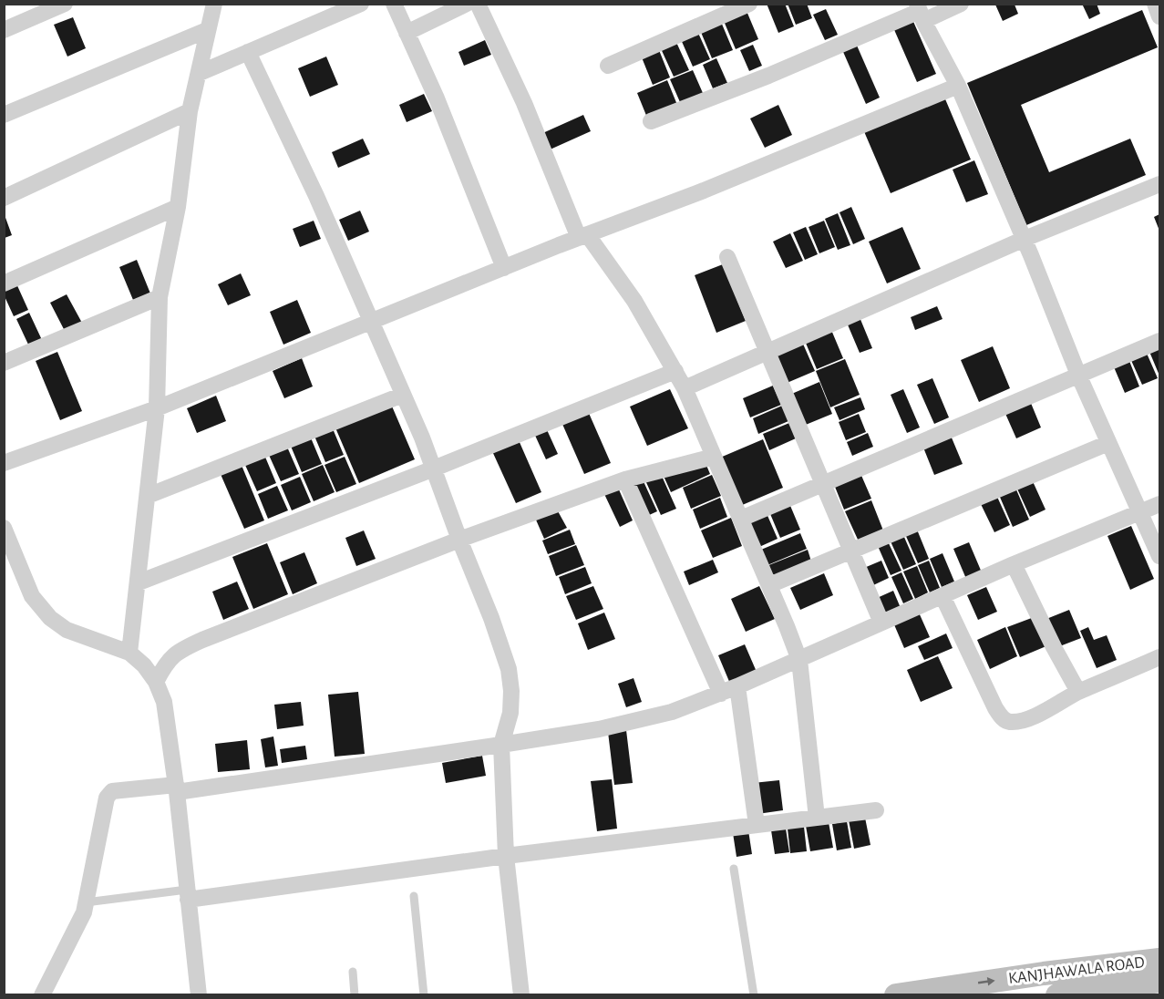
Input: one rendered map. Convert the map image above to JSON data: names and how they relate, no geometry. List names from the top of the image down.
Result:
{
  "streets": {
    "main road": ["KANJHAWALA ROAD"]
  }
}
